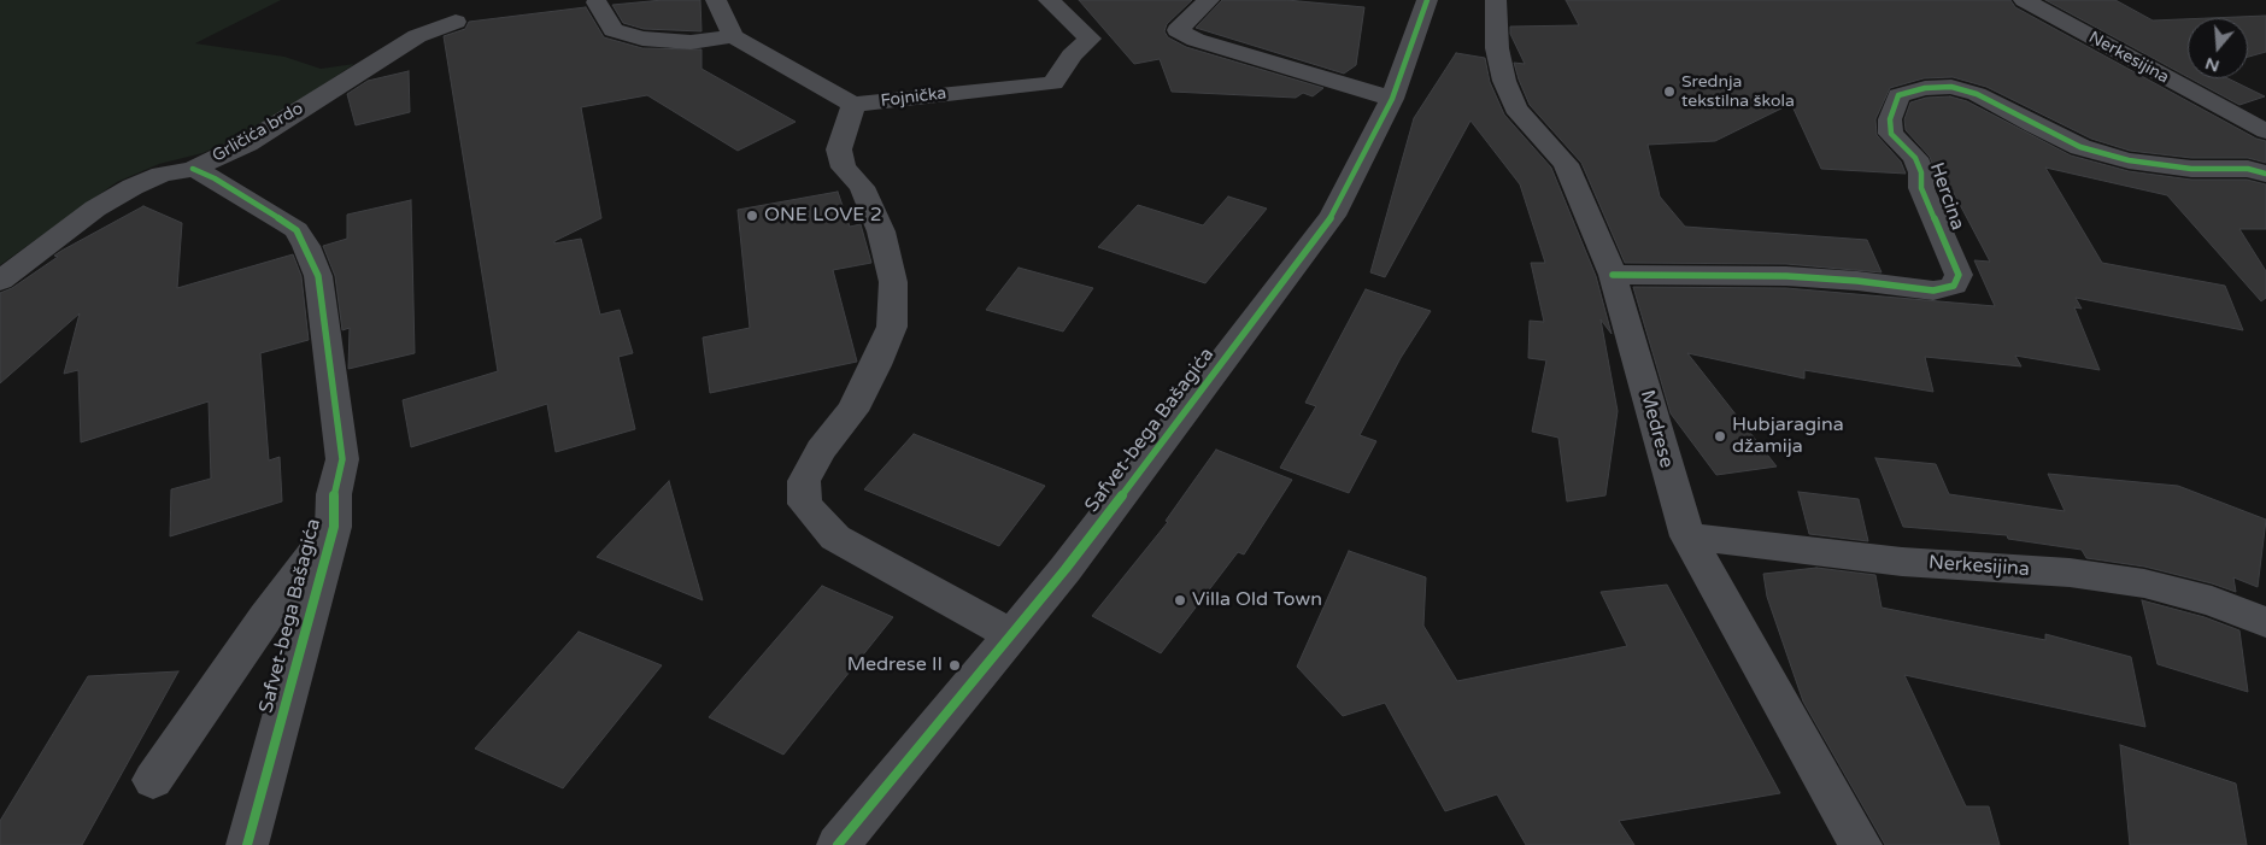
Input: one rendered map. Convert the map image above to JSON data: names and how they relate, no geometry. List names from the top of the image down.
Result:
{
  "streets": {
    "street": [
      "Nerkesijina",
      "Fojnička",
      "Grličića brdo",
      "Hercina",
      "Medrese",
      "Safvet-bega Bašagića"
    ]
  },
  "crossings": [
    ["Nerkesijina", "Medrese"],
    ["Grličića brdo", "Safvet-bega Bašagića"],
    ["Hercina", "Medrese"]
  ],
  "places": [
    "Srednja tekstilna škola",
    "ONE LOVE 2",
    "Hubjaragina džamija",
    "Villa Old Town",
    "Medrese II"
  ],
  "north": "bottom"
}
